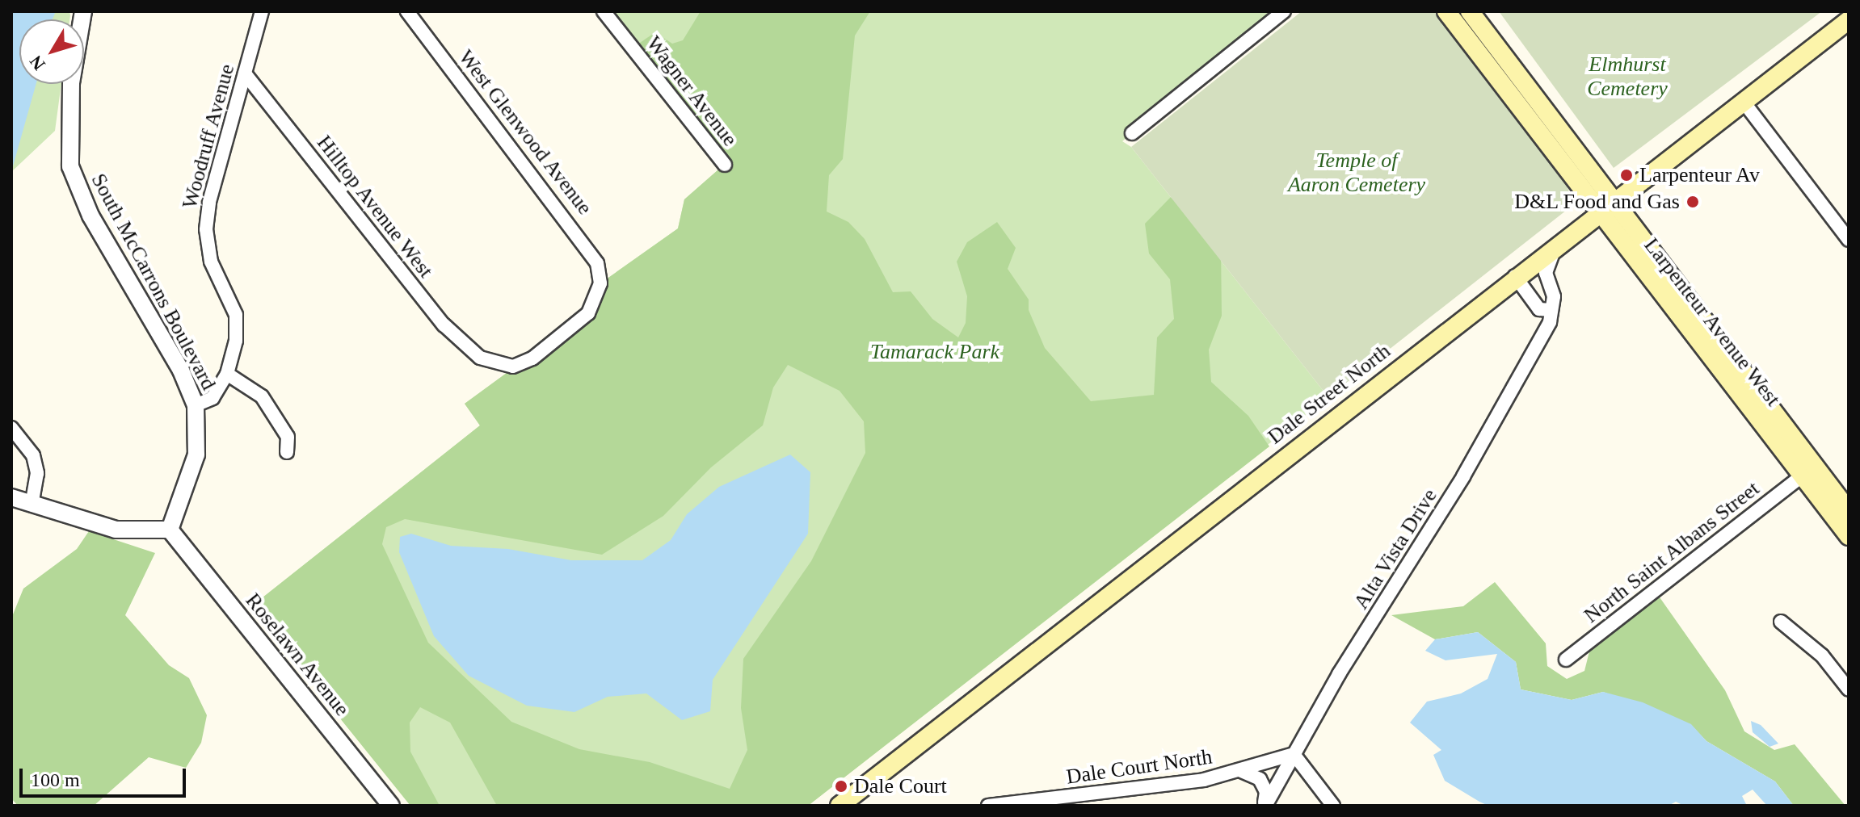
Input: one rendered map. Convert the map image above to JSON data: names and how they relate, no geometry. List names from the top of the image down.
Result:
{
  "streets": {
    "main road": ["Larpenteur Avenue West", "Dale Street North"],
    "street": [
      "Wagner Avenue",
      "West Glenwood Avenue",
      "Woodruff Avenue",
      "Hilltop Avenue West",
      "South McCarrons Boulevard",
      "Alta Vista Drive",
      "North Saint Albans Street",
      "Roselawn Avenue",
      "Dale Court North"
    ]
  },
  "crossings": [
    ["West Glenwood Avenue", "Hilltop Avenue West"],
    ["Woodruff Avenue", "Hilltop Avenue West"],
    ["Woodruff Avenue", "South McCarrons Boulevard"],
    ["South McCarrons Boulevard", "Roselawn Avenue"],
    ["Larpenteur Avenue West", "Dale Street North"],
    ["Larpenteur Avenue West", "North Saint Albans Street"],
    ["Dale Street North", "Alta Vista Drive"],
    ["Alta Vista Drive", "Dale Court North"]
  ],
  "parks": ["Elmhurst Cemetery", "Temple of Aaron Cemetery", "Tamarack Park"],
  "places": ["Larpenteur Av", "D&L Food and Gas", "Dale Court"],
  "scale_bar": "100 m",
  "north": "bottom left"
}
